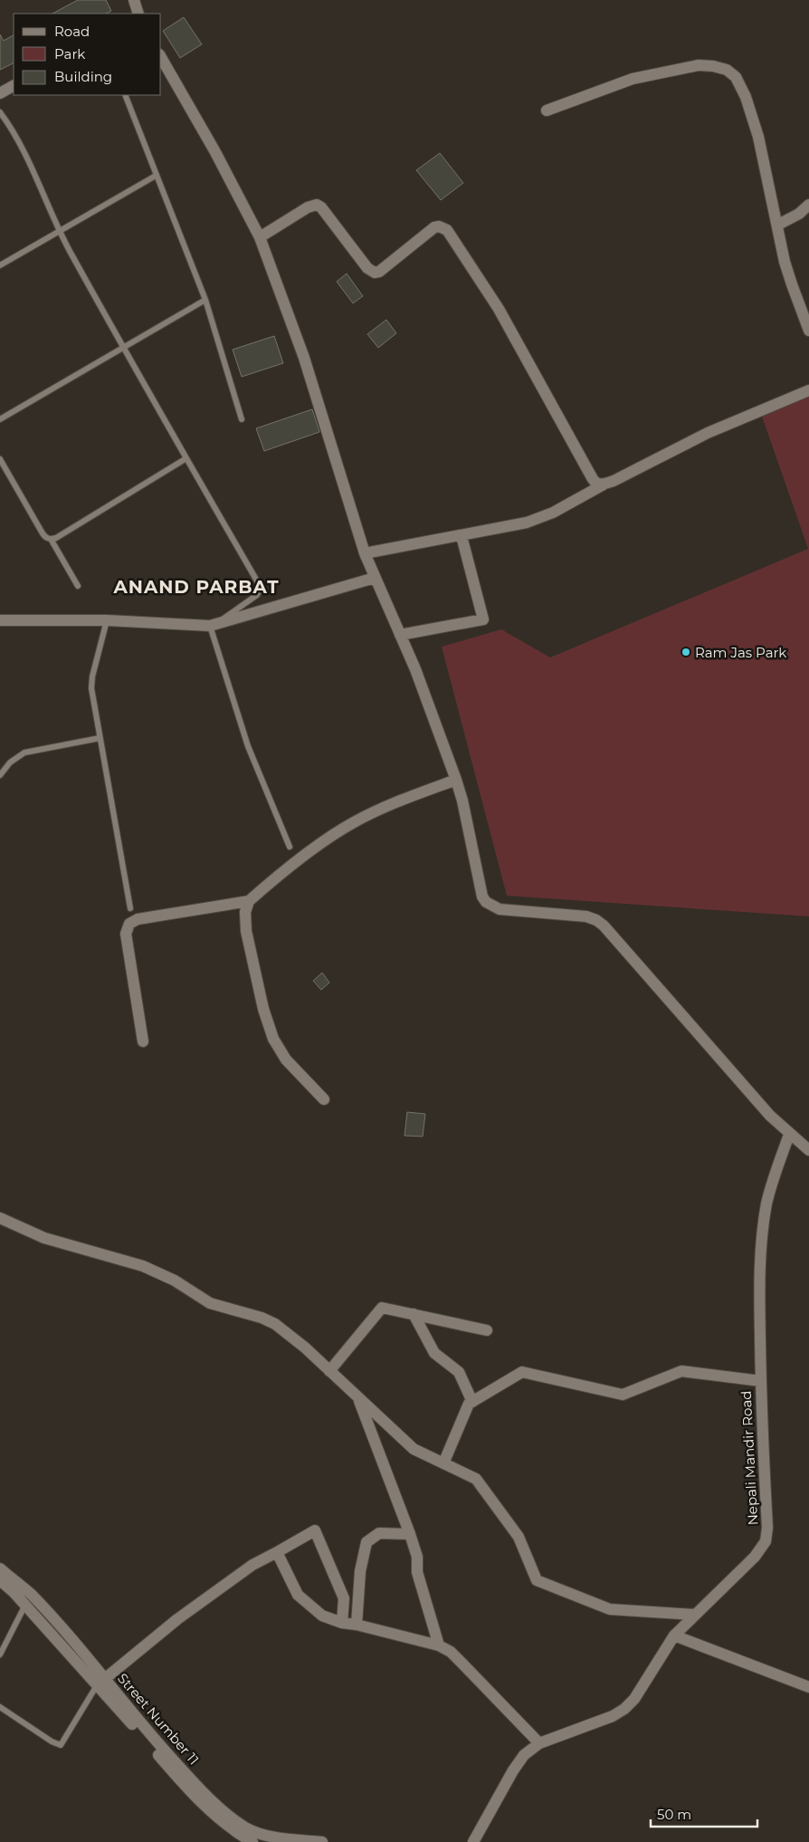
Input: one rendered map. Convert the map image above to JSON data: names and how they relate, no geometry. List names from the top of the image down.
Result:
{
  "streets": {
    "street": ["Nepali Mandir Road", "Street Number 11"]
  },
  "districts": ["ANAND PARBAT"],
  "places": ["Ram Jas Park"],
  "legend": ["Road", "Park", "Building"],
  "scale_bar": "50 m"
}
